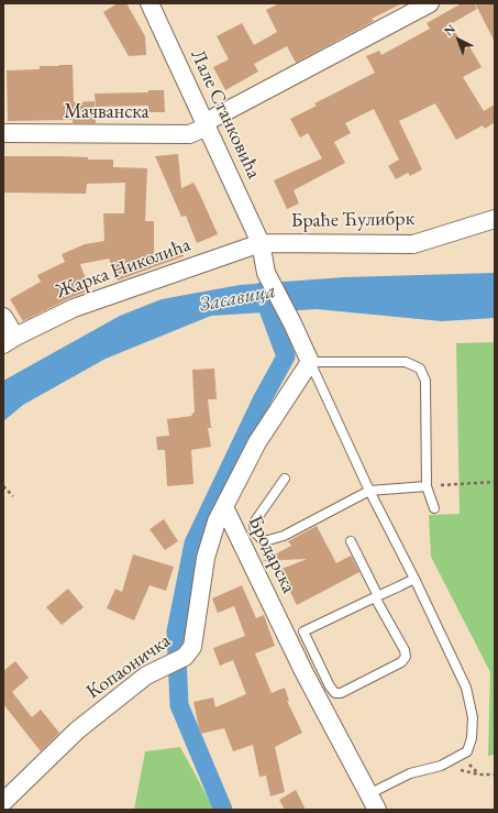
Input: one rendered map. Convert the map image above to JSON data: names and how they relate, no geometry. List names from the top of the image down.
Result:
{
  "streets": {
    "street": [
      "Мачванска",
      "Лале Станковића",
      "Браће Ћулибрк",
      "Жарка Николића",
      "Бродарска",
      "Копаоничка"
    ]
  },
  "crossings": [
    ["Мачванска", "Лале Станковића"],
    ["Лале Станковића", "Браће Ћулибрк"],
    ["Лале Станковића", "Жарка Николића"],
    ["Лале Станковића", "Бродарска"],
    ["Браће Ћулибрк", "Жарка Николића"],
    ["Бродарска", "Копаоничка"]
  ],
  "water": ["Засавица"],
  "north": "top left"
}
